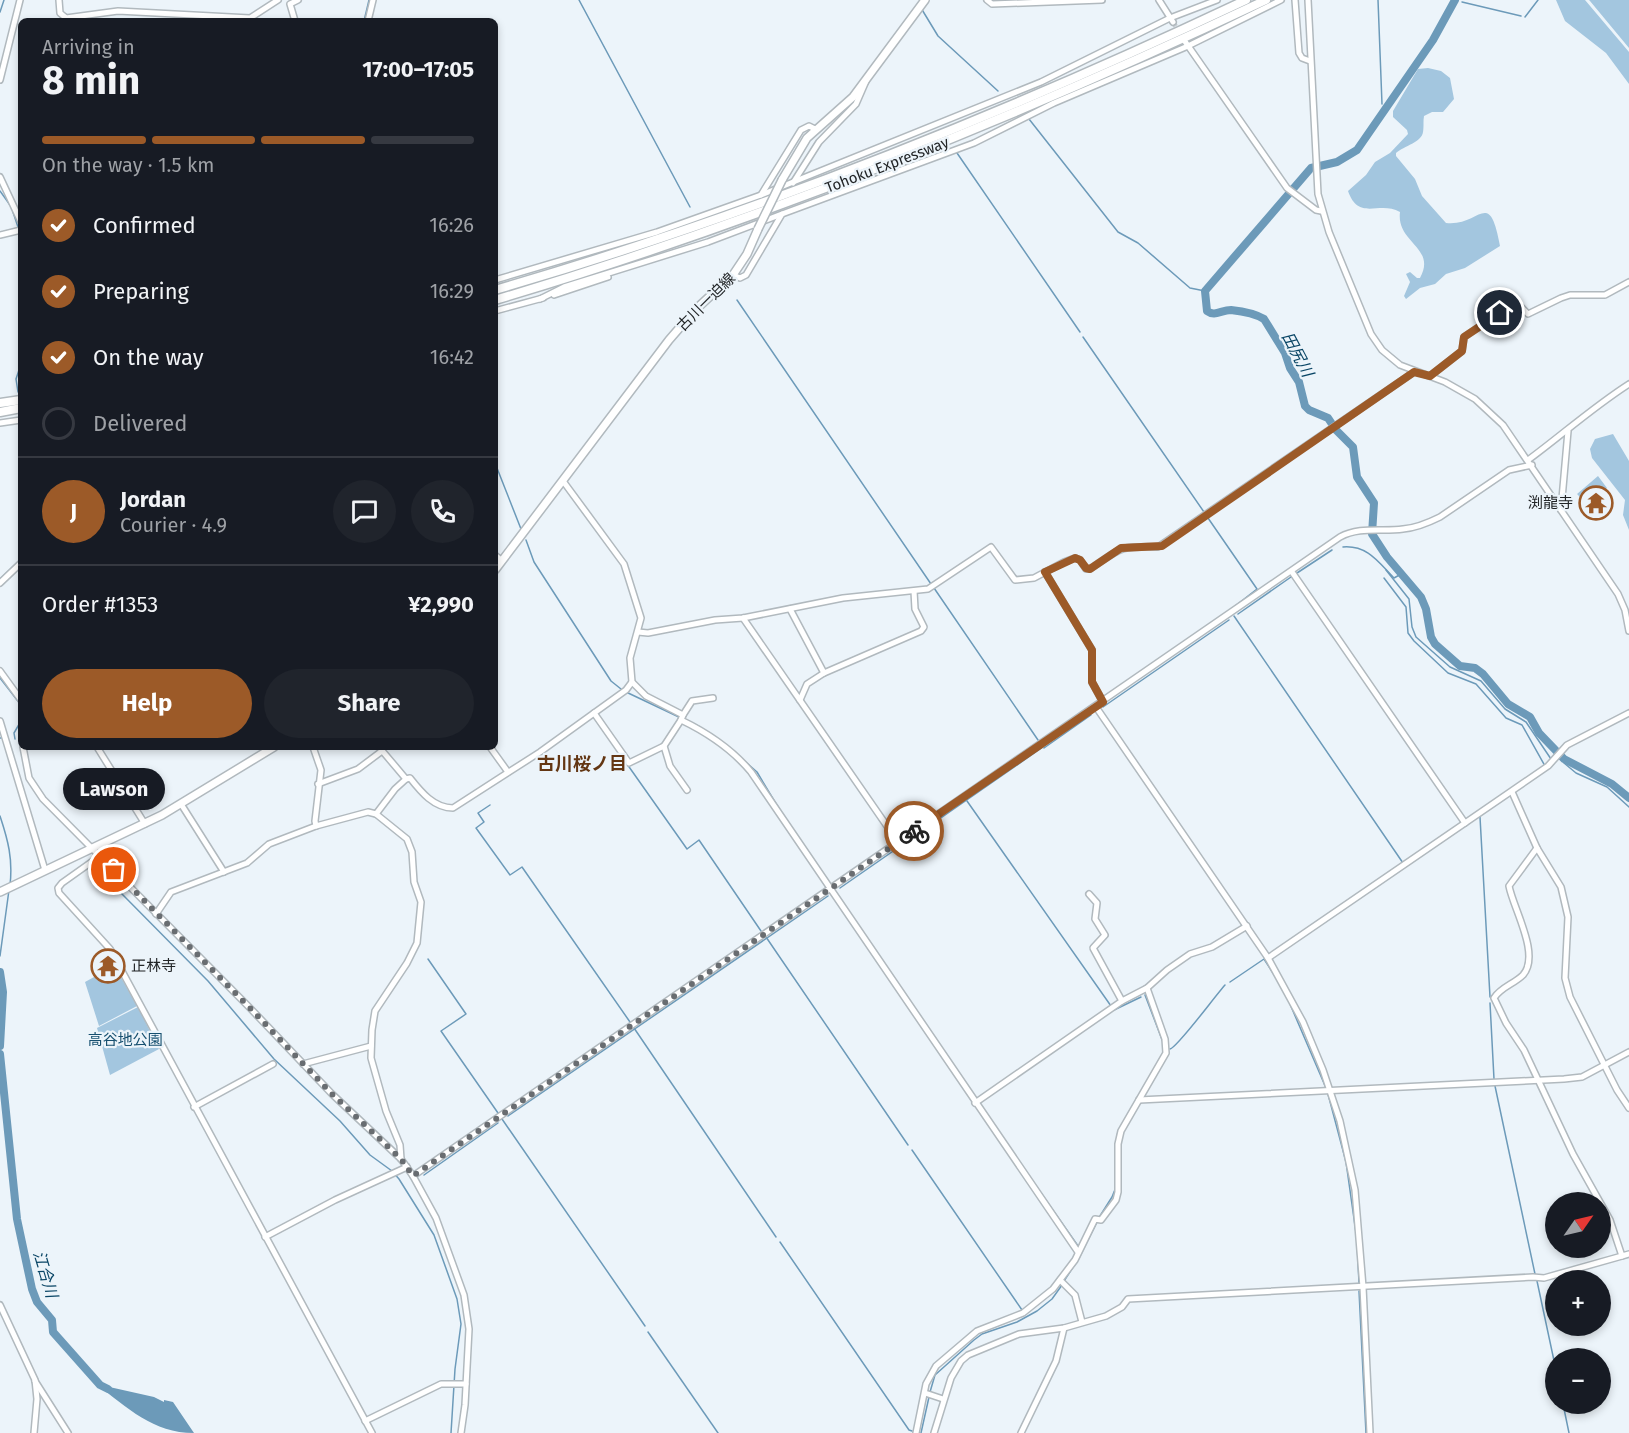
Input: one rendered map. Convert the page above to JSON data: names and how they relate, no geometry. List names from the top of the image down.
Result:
{
  "streets": {
    "highway": ["Tohoku Expressway"],
    "main road": ["古川一迫線"]
  },
  "districts": ["古川桜ノ目"],
  "water": ["田尻川", "江合川"],
  "parks": ["高谷地公園"],
  "places": {
    "temple": ["渕龍寺", "正林寺"],
    "other": ["Lawson"]
  },
  "north": "top right",
  "page": {
    "heading": ["8 min", "Arriving in", "17:00–17:05"],
    "panel": [
      "Jordan",
      "Courier · 4.9",
      "Order #1353",
      "¥2,990"
    ],
    "bar": "On the way · 1.5 km",
    "list": [
      ["Confirmed", "16:26"],
      ["Preparing", "16:29"],
      ["On the way", "16:42"],
      "Delivered"
    ],
    "round": "J",
    "buttons": ["Help", "Share"],
    "bubble": "Lawson",
    "map_buttons": ["+", "−"]
  }
}
